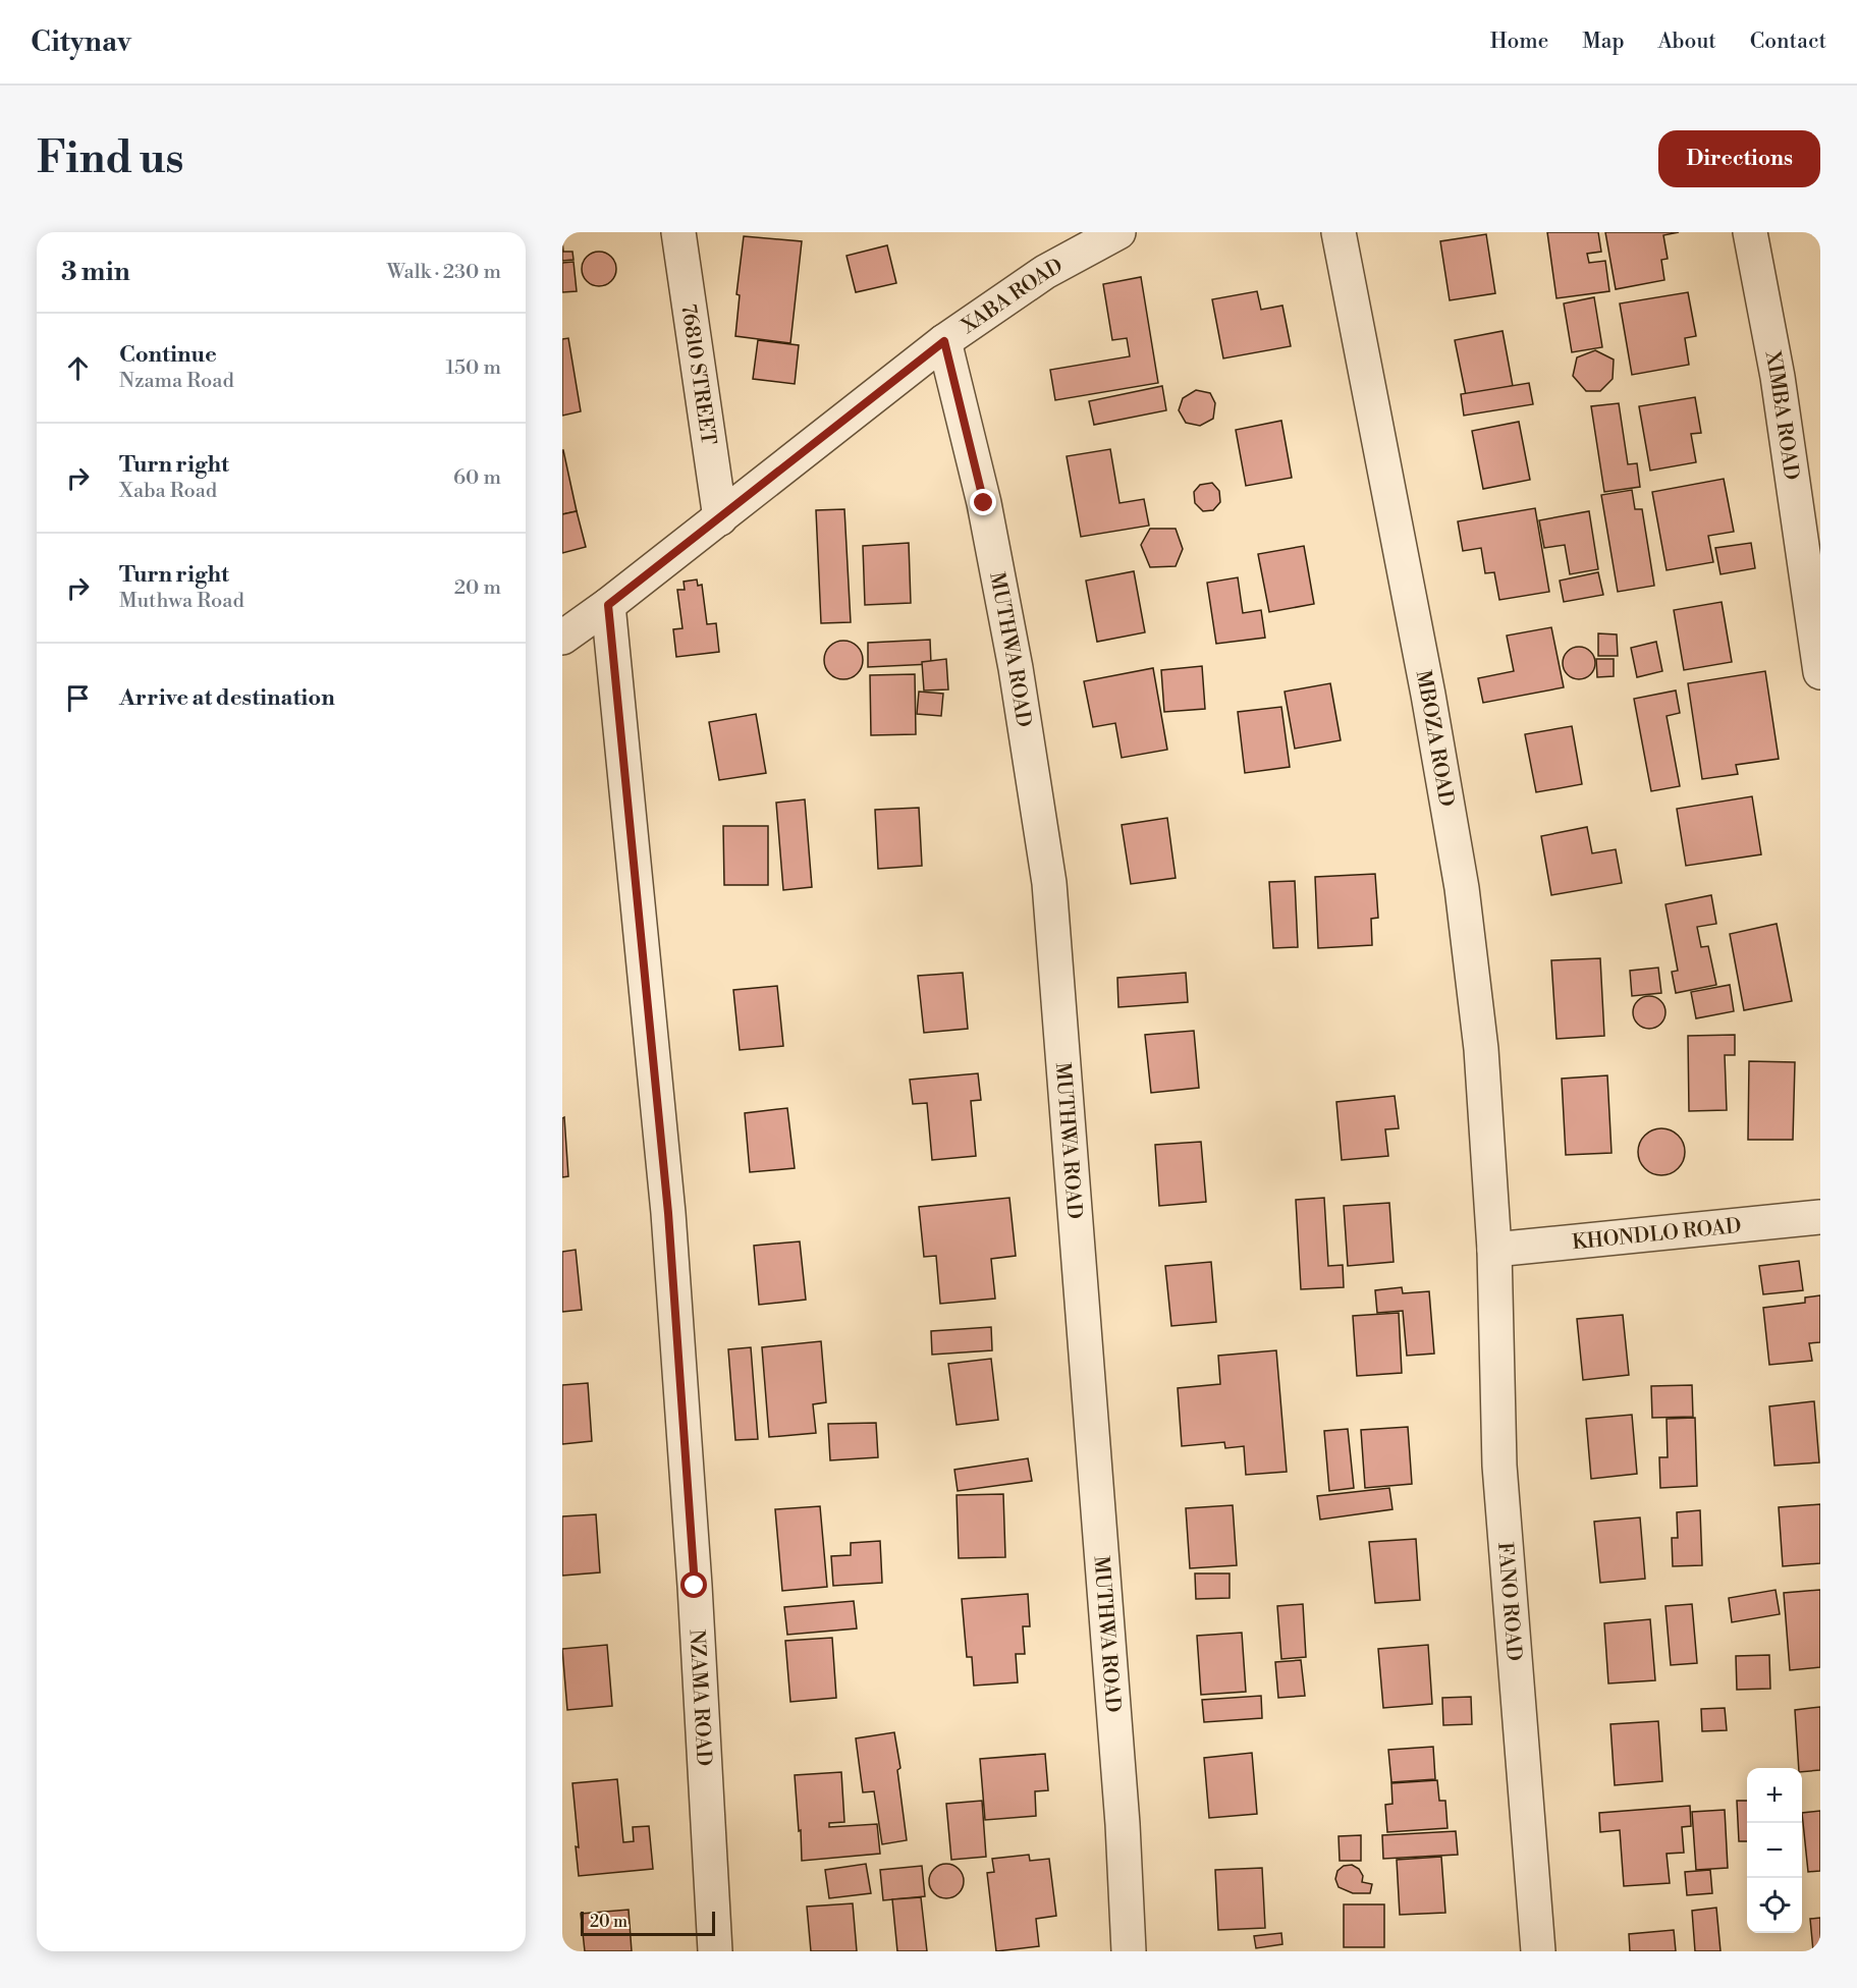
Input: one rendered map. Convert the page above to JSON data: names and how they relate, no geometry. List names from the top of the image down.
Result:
{
  "streets": {
    "street": [
      "XABA ROAD",
      "76810 STREET",
      "XIMBA ROAD",
      "MUTHWA ROAD",
      "MBOZA ROAD",
      "KHONDLO ROAD",
      "FANO ROAD",
      "NZAMA ROAD"
    ]
  },
  "crossings": [
    ["XABA ROAD", "76810 STREET"],
    ["XABA ROAD", "MUTHWA ROAD"],
    ["XABA ROAD", "NZAMA ROAD"],
    ["MBOZA ROAD", "KHONDLO ROAD"],
    ["MBOZA ROAD", "FANO ROAD"],
    ["KHONDLO ROAD", "FANO ROAD"]
  ],
  "scale_bar": "20 m",
  "page": {
    "header": "Citynav",
    "nav": [
      "Home",
      "Map",
      "About",
      "Contact"
    ],
    "buttons": "Directions",
    "title": "Find us",
    "heading": ["3 min", "Walk · 230 m"],
    "list": [
      ["Continue", "Nzama Road", "150 m"],
      ["Turn right", "Xaba Road", "60 m"],
      ["Turn right", "Muthwa Road", "20 m"],
      "Arrive at destination"
    ],
    "map_buttons": ["+", "−"],
    "scale": "20 m"
  }
}
